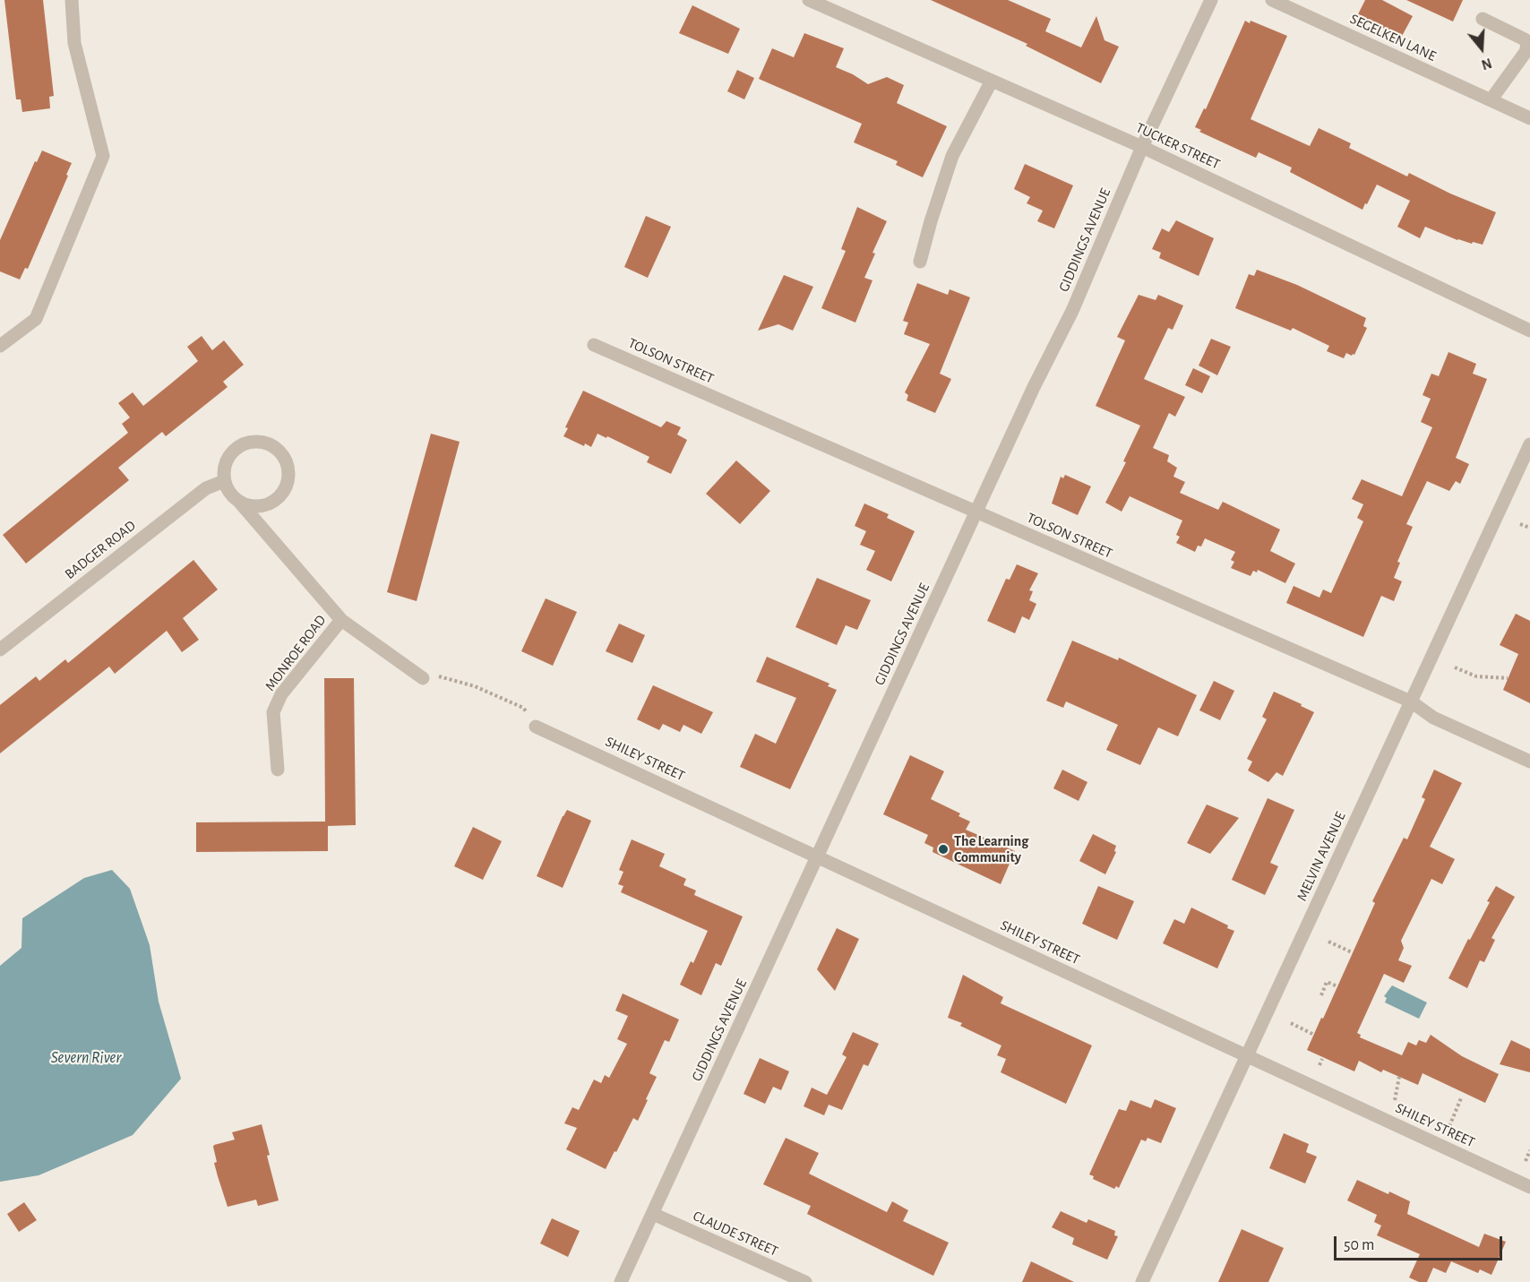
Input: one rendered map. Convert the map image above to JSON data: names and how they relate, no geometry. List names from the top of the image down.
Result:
{
  "streets": {
    "street": [
      "SEGELKEN LANE",
      "TUCKER STREET",
      "GIDDINGS AVENUE",
      "TOLSON STREET",
      "BADGER ROAD",
      "MONROE ROAD",
      "SHILEY STREET",
      "MELVIN AVENUE",
      "CLAUDE STREET"
    ]
  },
  "crossings": [
    ["TUCKER STREET", "GIDDINGS AVENUE"],
    ["GIDDINGS AVENUE", "TOLSON STREET"],
    ["GIDDINGS AVENUE", "SHILEY STREET"],
    ["GIDDINGS AVENUE", "CLAUDE STREET"],
    ["TOLSON STREET", "MELVIN AVENUE"],
    ["SHILEY STREET", "MELVIN AVENUE"]
  ],
  "water": ["Severn River"],
  "places": ["The Learning Community"],
  "scale_bar": "50 m",
  "north": "bottom"
}
